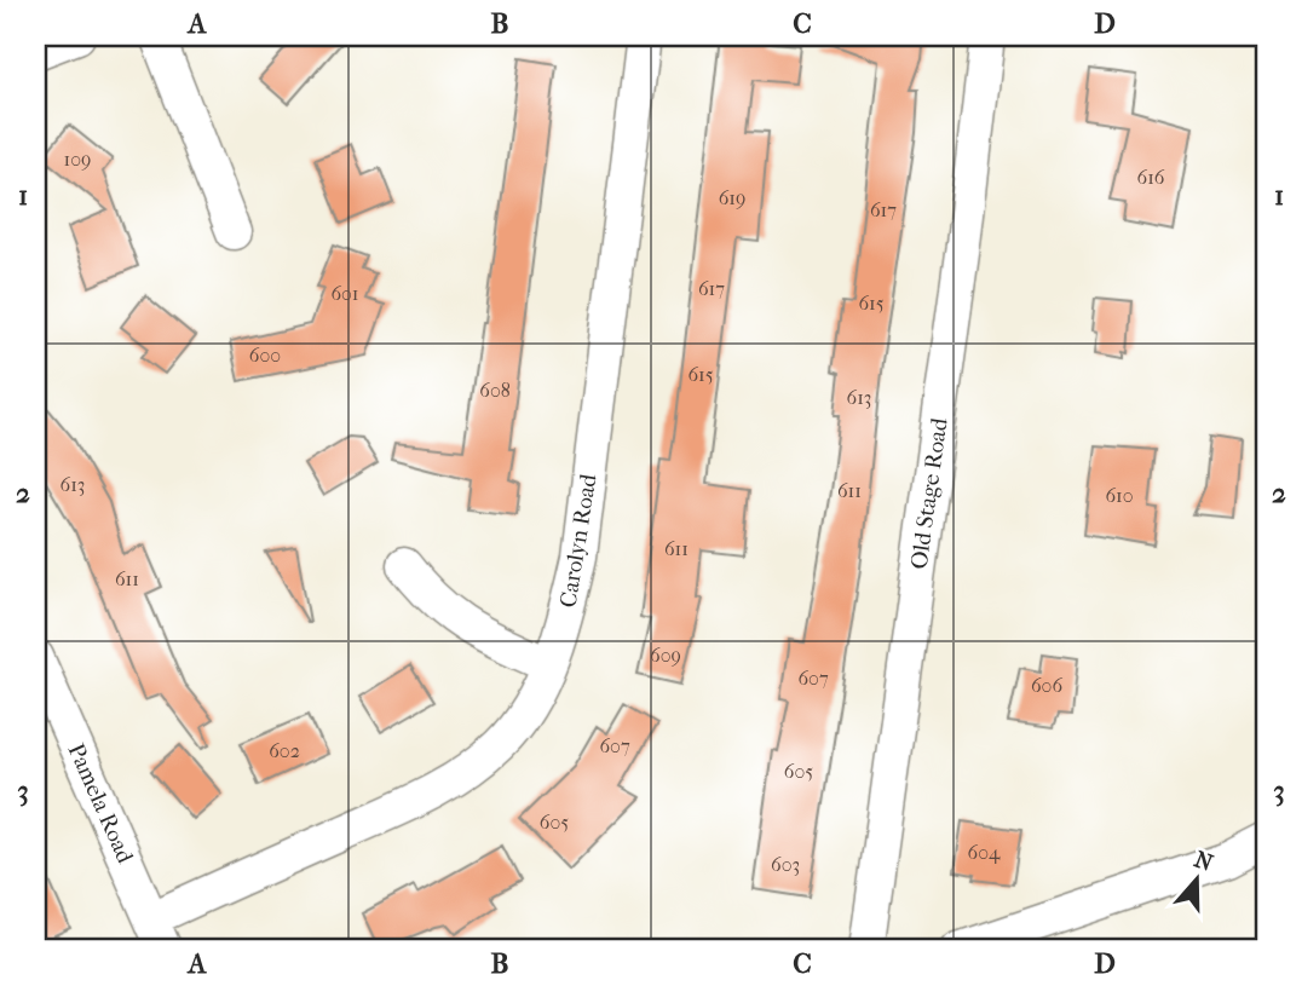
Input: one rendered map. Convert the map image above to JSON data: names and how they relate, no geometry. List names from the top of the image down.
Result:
{
  "streets": {
    "street": ["Old Stage Road", "Carolyn Road", "Pamela Road"]
  },
  "crossings": [
    ["Carolyn Road", "Pamela Road"]
  ],
  "house_numbers": [
    "109",
    "616",
    "619",
    "617",
    "617",
    "601",
    "615",
    "600",
    "615",
    "608",
    "613",
    "613",
    "611",
    "610",
    "611",
    "611",
    "609",
    "607",
    "606",
    "607",
    "602",
    "605",
    "605",
    "604",
    "603"
  ],
  "north": "top",
  "grid": {
    "columns": [
      "A",
      "B",
      "C",
      "D"
    ],
    "rows": ["1", "2", "3"]
  }
}
